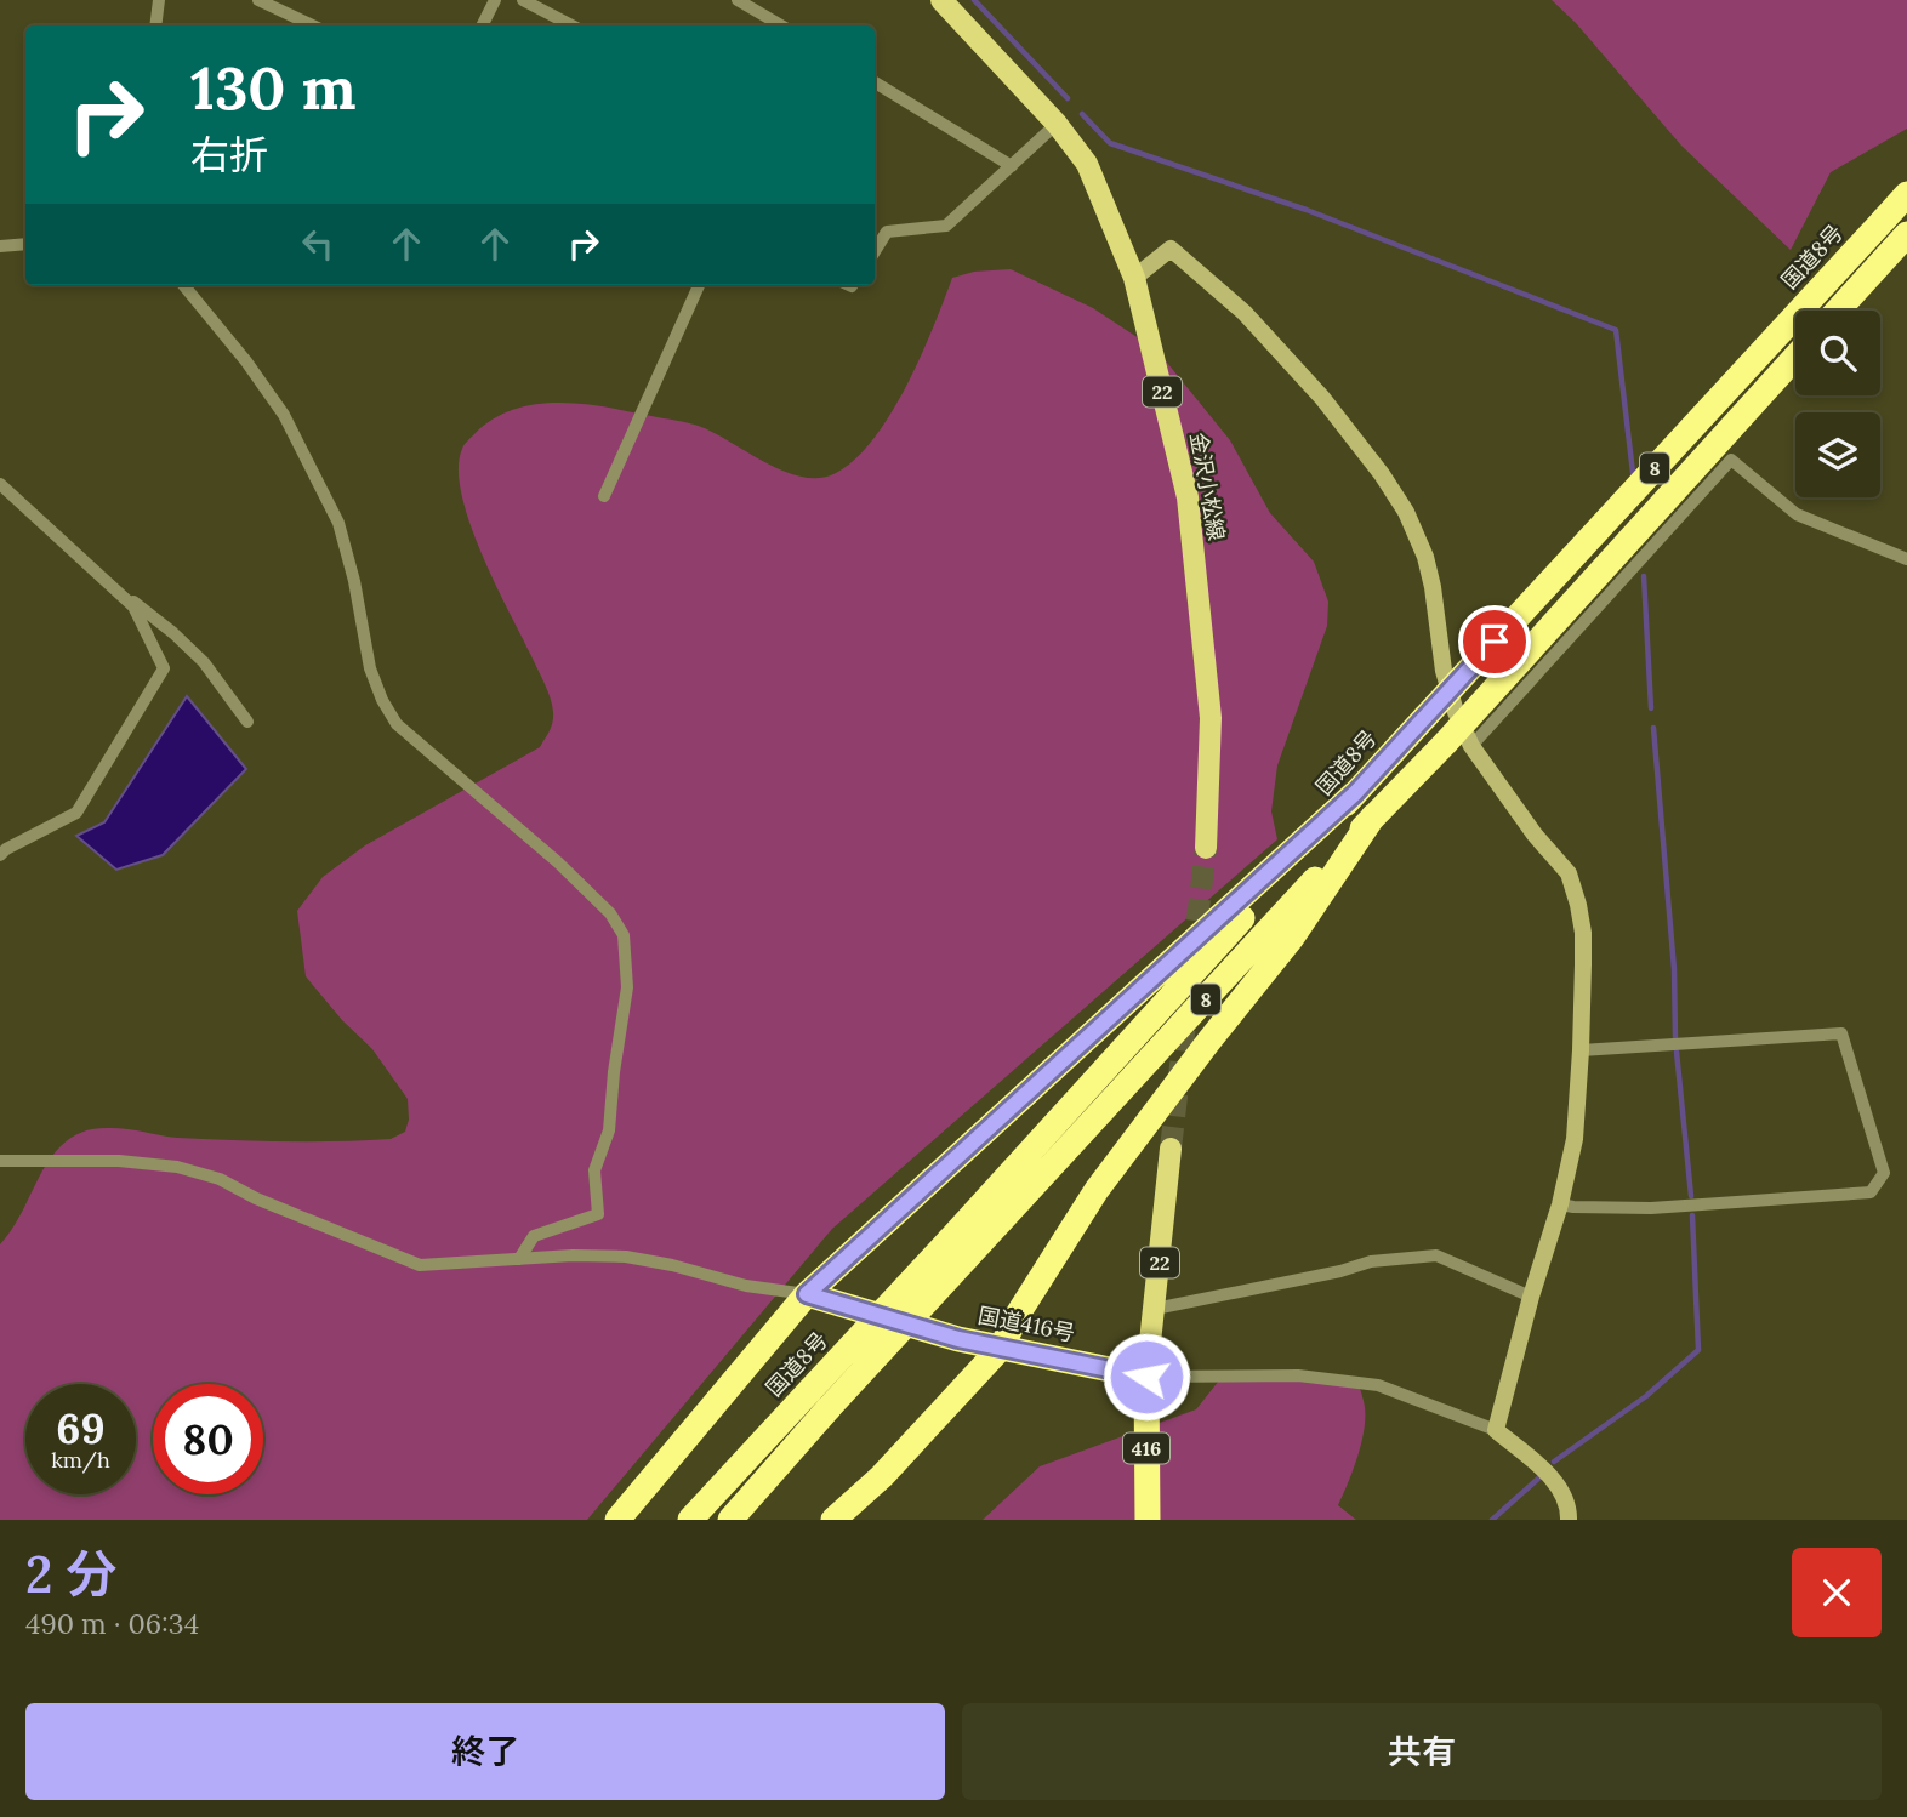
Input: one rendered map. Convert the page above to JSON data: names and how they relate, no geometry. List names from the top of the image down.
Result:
{
  "streets": {
    "highway": [
      "国道8号",
      "8",
      "国道416号",
      "416"
    ],
    "main road": ["22", "金沢小松線"]
  },
  "crossings": [
    ["国道8号", "8"],
    ["22", "国道416号"],
    ["22", "416"],
    ["8", "国道416号"],
    ["国道416号", "416"]
  ],
  "page": {
    "turn": ["130 m", "右折"],
    "speed": "69 km/h",
    "limit": "80",
    "heading": ["2 分", "490 m · 06:34"],
    "buttons": ["終了", "共有"]
  }
}
